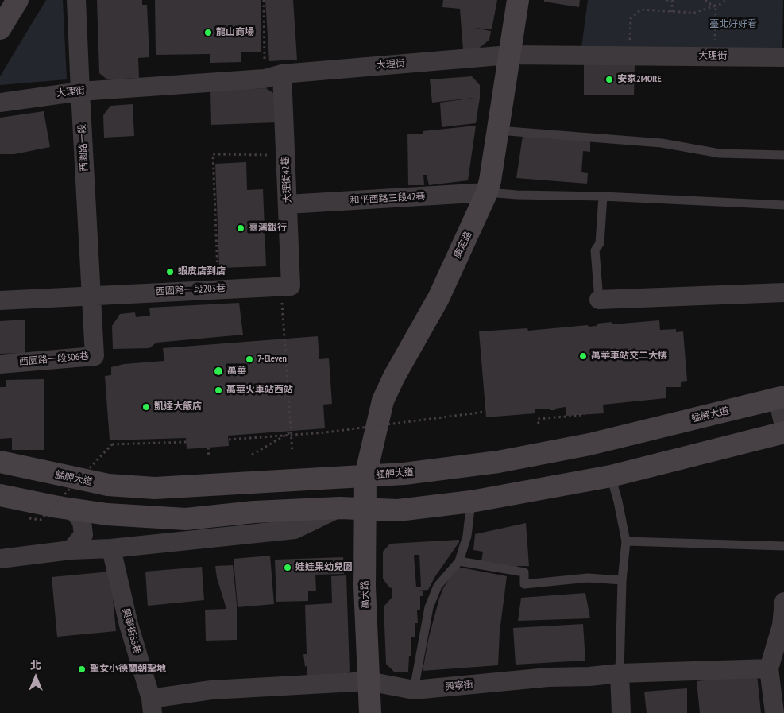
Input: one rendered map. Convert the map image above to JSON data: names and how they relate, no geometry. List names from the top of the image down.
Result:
{
  "streets": {
    "main road": ["康定路", "艋舺大道", "萬大路"],
    "street": [
      "大理街",
      "西園路一段",
      "大理街42巷",
      "和平西路三段42巷",
      "西園路一段203巷",
      "西園路一段306巷",
      "興寧街66巷",
      "興寧街"
    ]
  },
  "crossings": [
    ["大理街", "西園路一段"],
    ["大理街", "大理街42巷"],
    ["大理街", "康定路"],
    ["西園路一段", "西園路一段203巷"],
    ["西園路一段", "西園路一段306巷"],
    ["大理街42巷", "和平西路三段42巷"],
    ["大理街42巷", "西園路一段203巷"],
    ["和平西路三段42巷", "康定路"],
    ["康定路", "艋舺大道"],
    ["康定路", "萬大路"],
    ["西園路一段203巷", "西園路一段306巷"],
    ["艋舺大道", "萬大路"],
    ["萬大路", "興寧街"],
    ["興寧街66巷", "興寧街"]
  ],
  "parks": ["臺北好好看"],
  "places": [
    "龍山商場",
    "安家2MORE",
    "臺灣銀行",
    "蝦皮店到店",
    "萬華車站交二大樓",
    "7-Eleven",
    "萬華",
    "萬華火車站西站",
    "凱達大飯店",
    "娃娃果幼兒園",
    "聖女小德蘭朝聖地"
  ],
  "north": "top"
}
